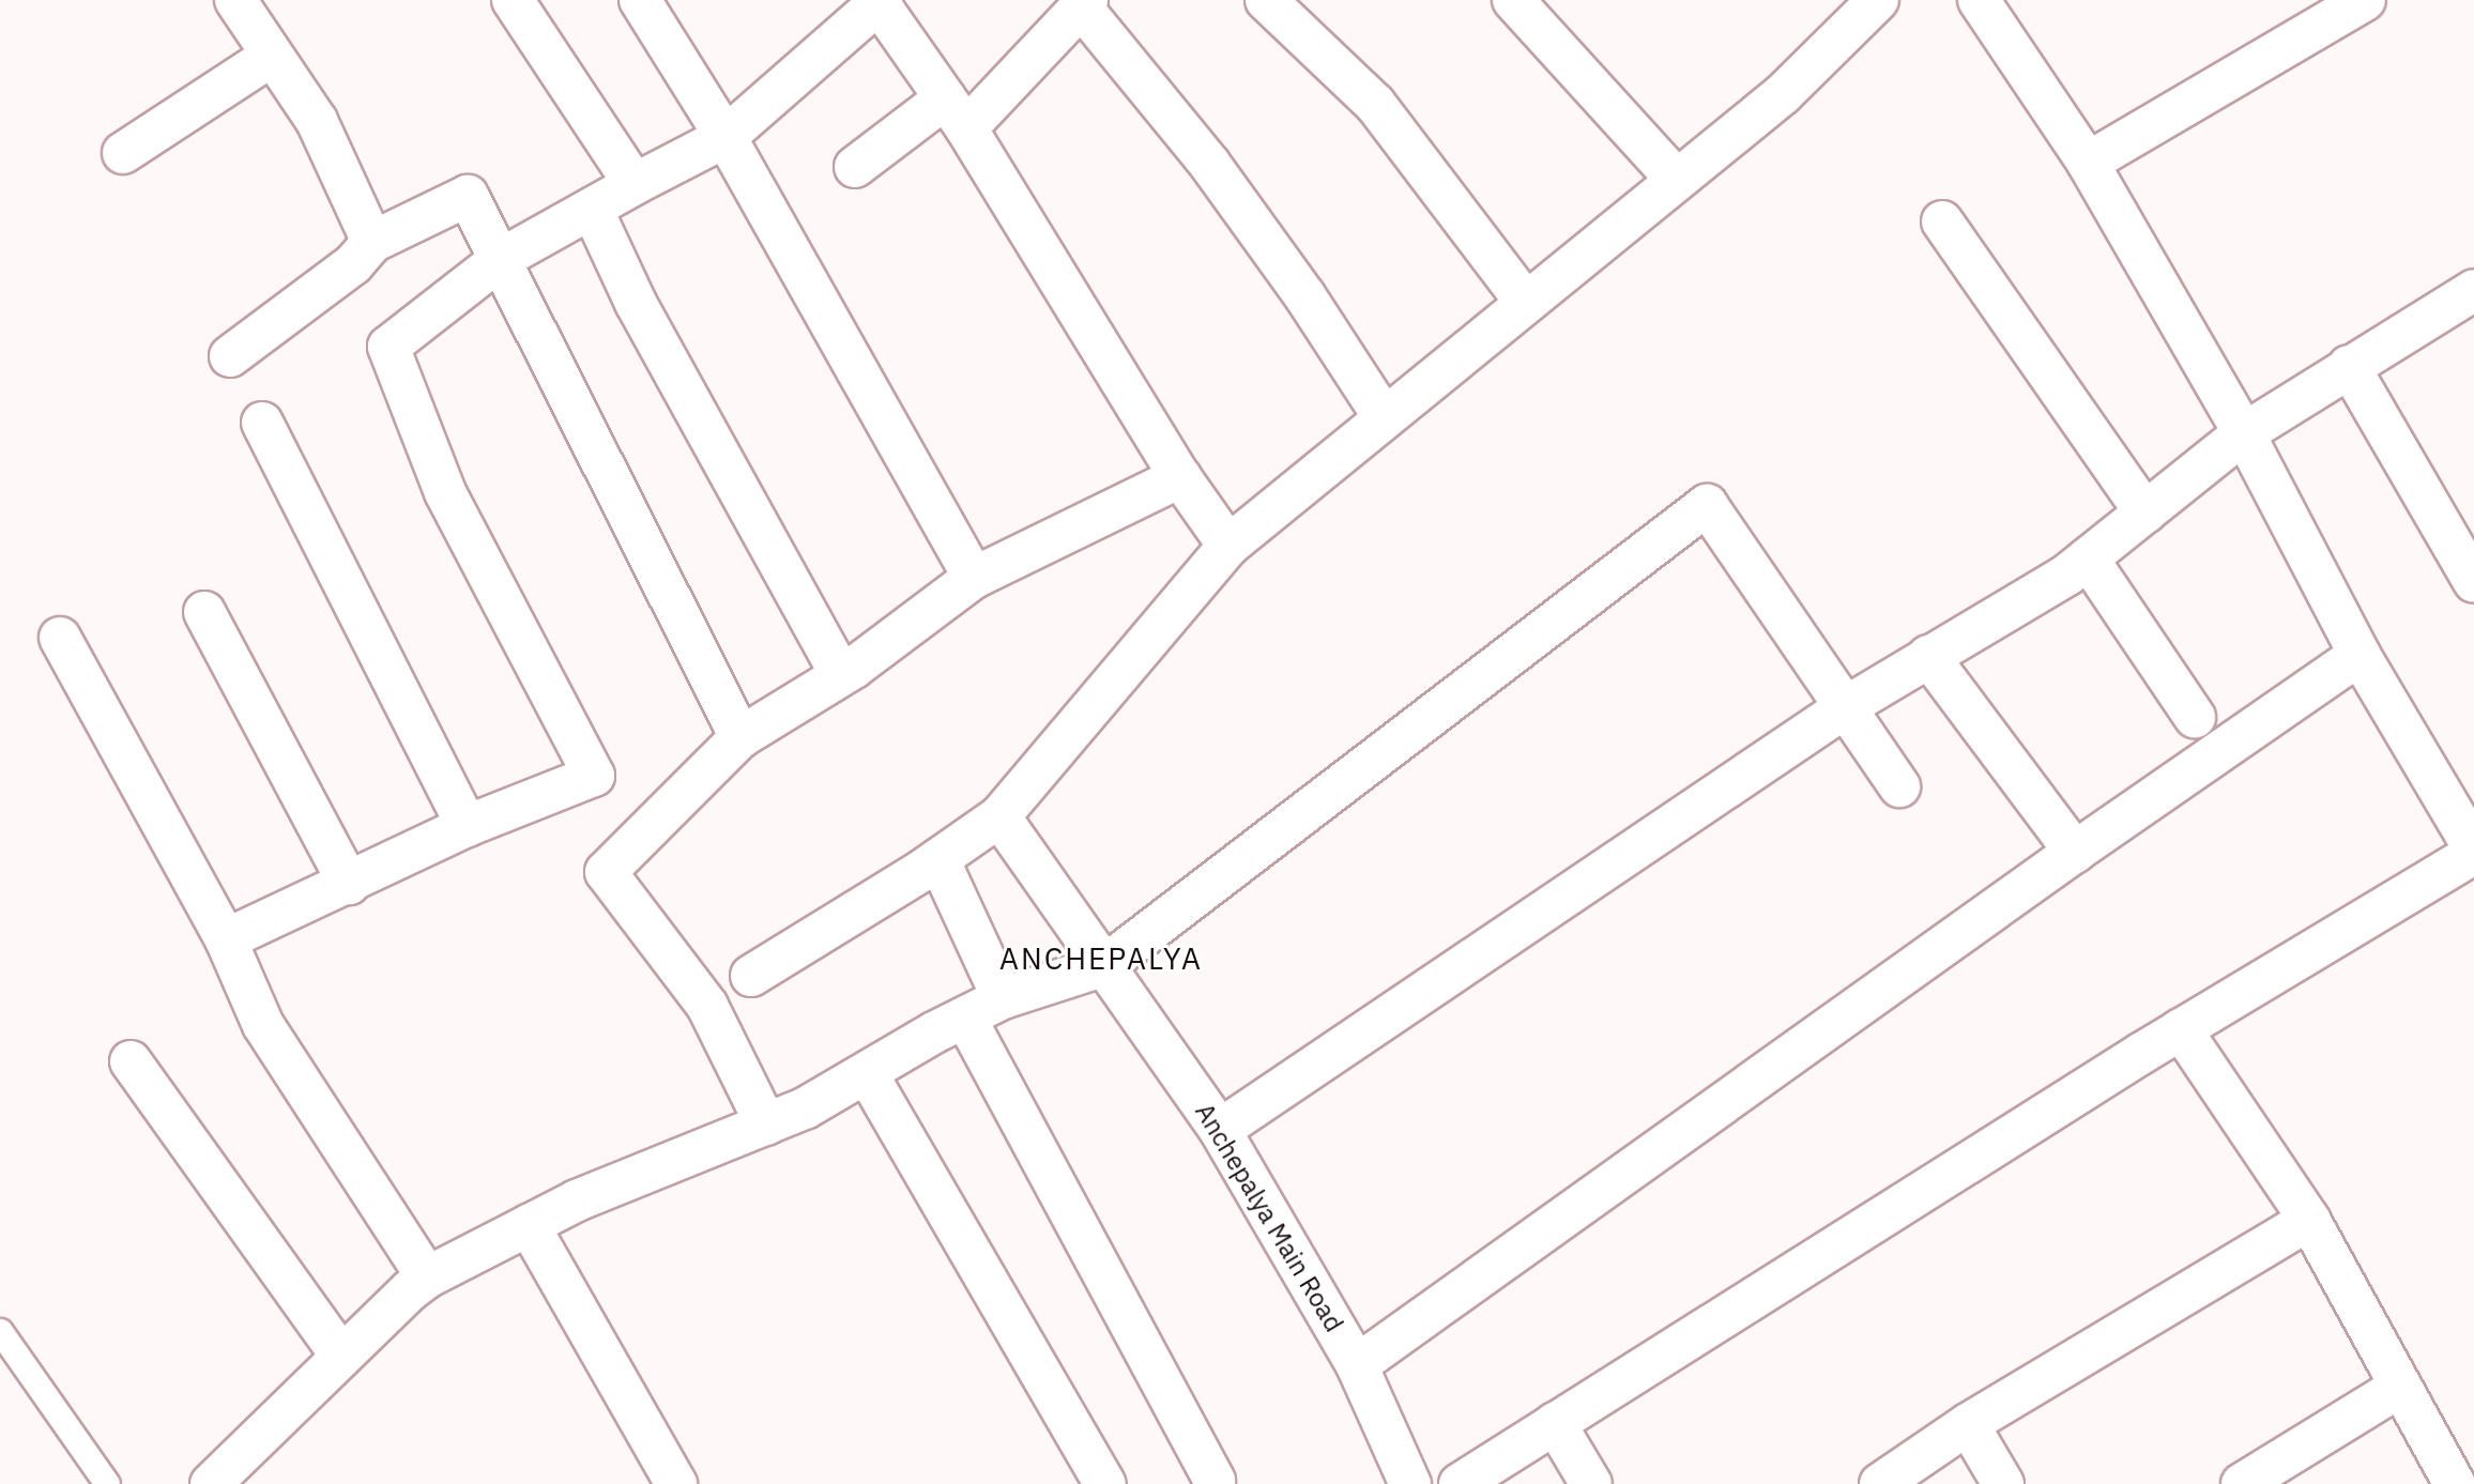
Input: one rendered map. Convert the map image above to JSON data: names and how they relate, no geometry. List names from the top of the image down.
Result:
{
  "streets": {
    "street": ["Anchepalya Main Road"]
  },
  "districts": ["ANCHEPALYA"]
}
